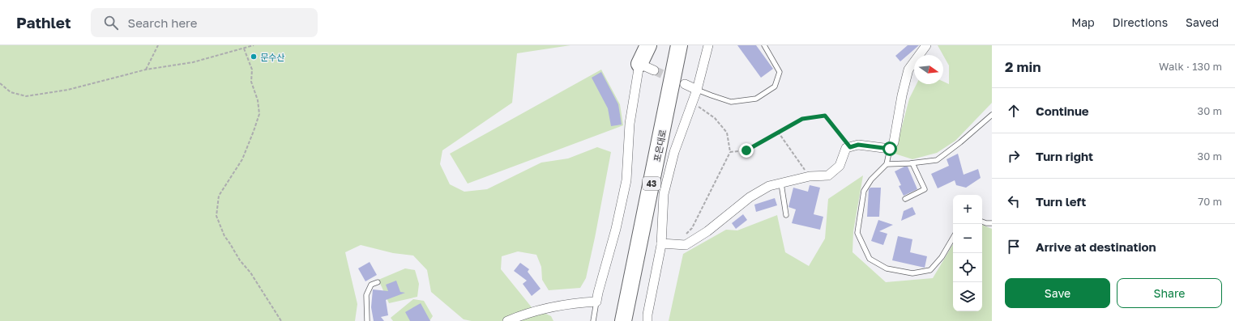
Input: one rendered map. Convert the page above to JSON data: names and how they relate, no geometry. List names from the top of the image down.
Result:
{
  "streets": {
    "highway": ["포은대로", "43"]
  },
  "places": ["문수산"],
  "north": "right",
  "page": {
    "header": "Pathlet",
    "search": "Search here",
    "nav": ["Map", "Directions", "Saved"],
    "heading": ["2 min", "Walk · 130 m"],
    "list": [
      ["Continue", "30 m"],
      ["Turn right", "30 m"],
      ["Turn left", "70 m"],
      "Arrive at destination"
    ],
    "map_buttons": ["+", "−"],
    "buttons": ["Save", "Share"]
  }
}
